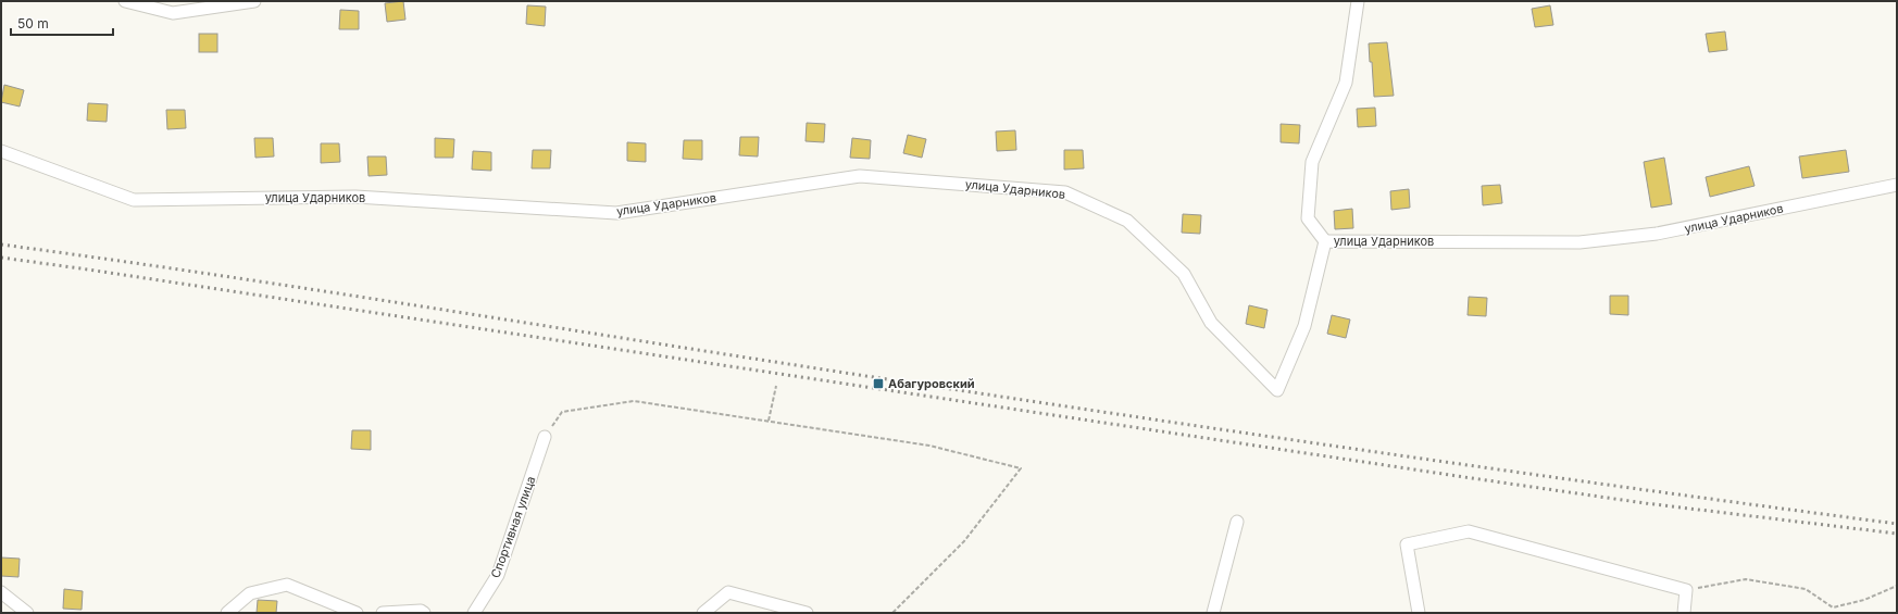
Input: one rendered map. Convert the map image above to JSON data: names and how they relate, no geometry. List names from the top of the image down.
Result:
{
  "streets": {
    "street": ["улица Ударников", "Спортивная улица"]
  },
  "places": {
    "transit": ["Абагуровский"]
  },
  "scale_bar": "50 m"
}
